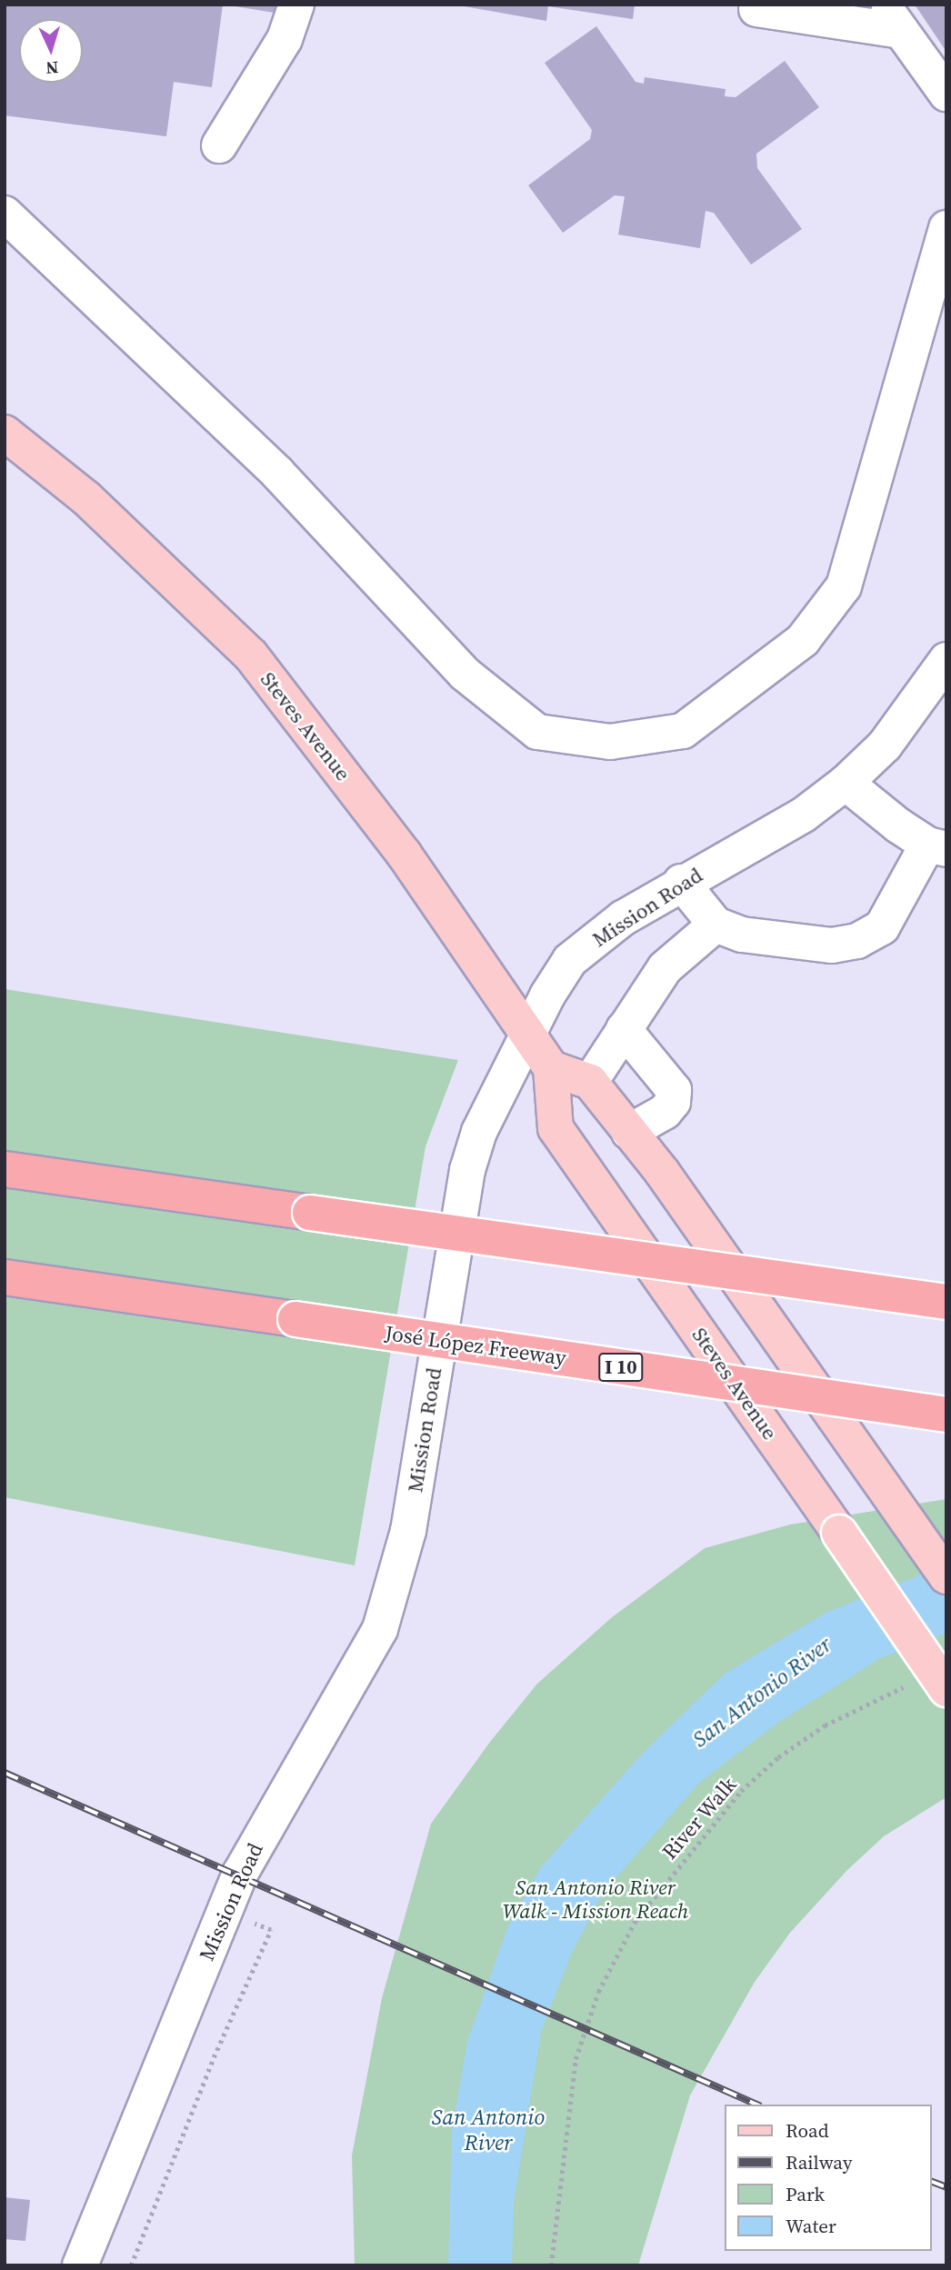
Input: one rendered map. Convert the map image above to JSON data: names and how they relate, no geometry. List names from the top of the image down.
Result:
{
  "streets": {
    "highway": ["José López Freeway", "I 10"],
    "main road": ["Steves Avenue"],
    "street": ["Mission Road"],
    "path": ["River Walk"]
  },
  "crossings": [
    ["Steves Avenue", "Mission Road"],
    ["Steves Avenue", "River Walk"]
  ],
  "water": ["San Antonio River"],
  "parks": ["San Antonio River Walk - Mission Reach"],
  "legend": [
    "Road",
    "Railway",
    "Park",
    "Water"
  ],
  "north": "bottom"
}
